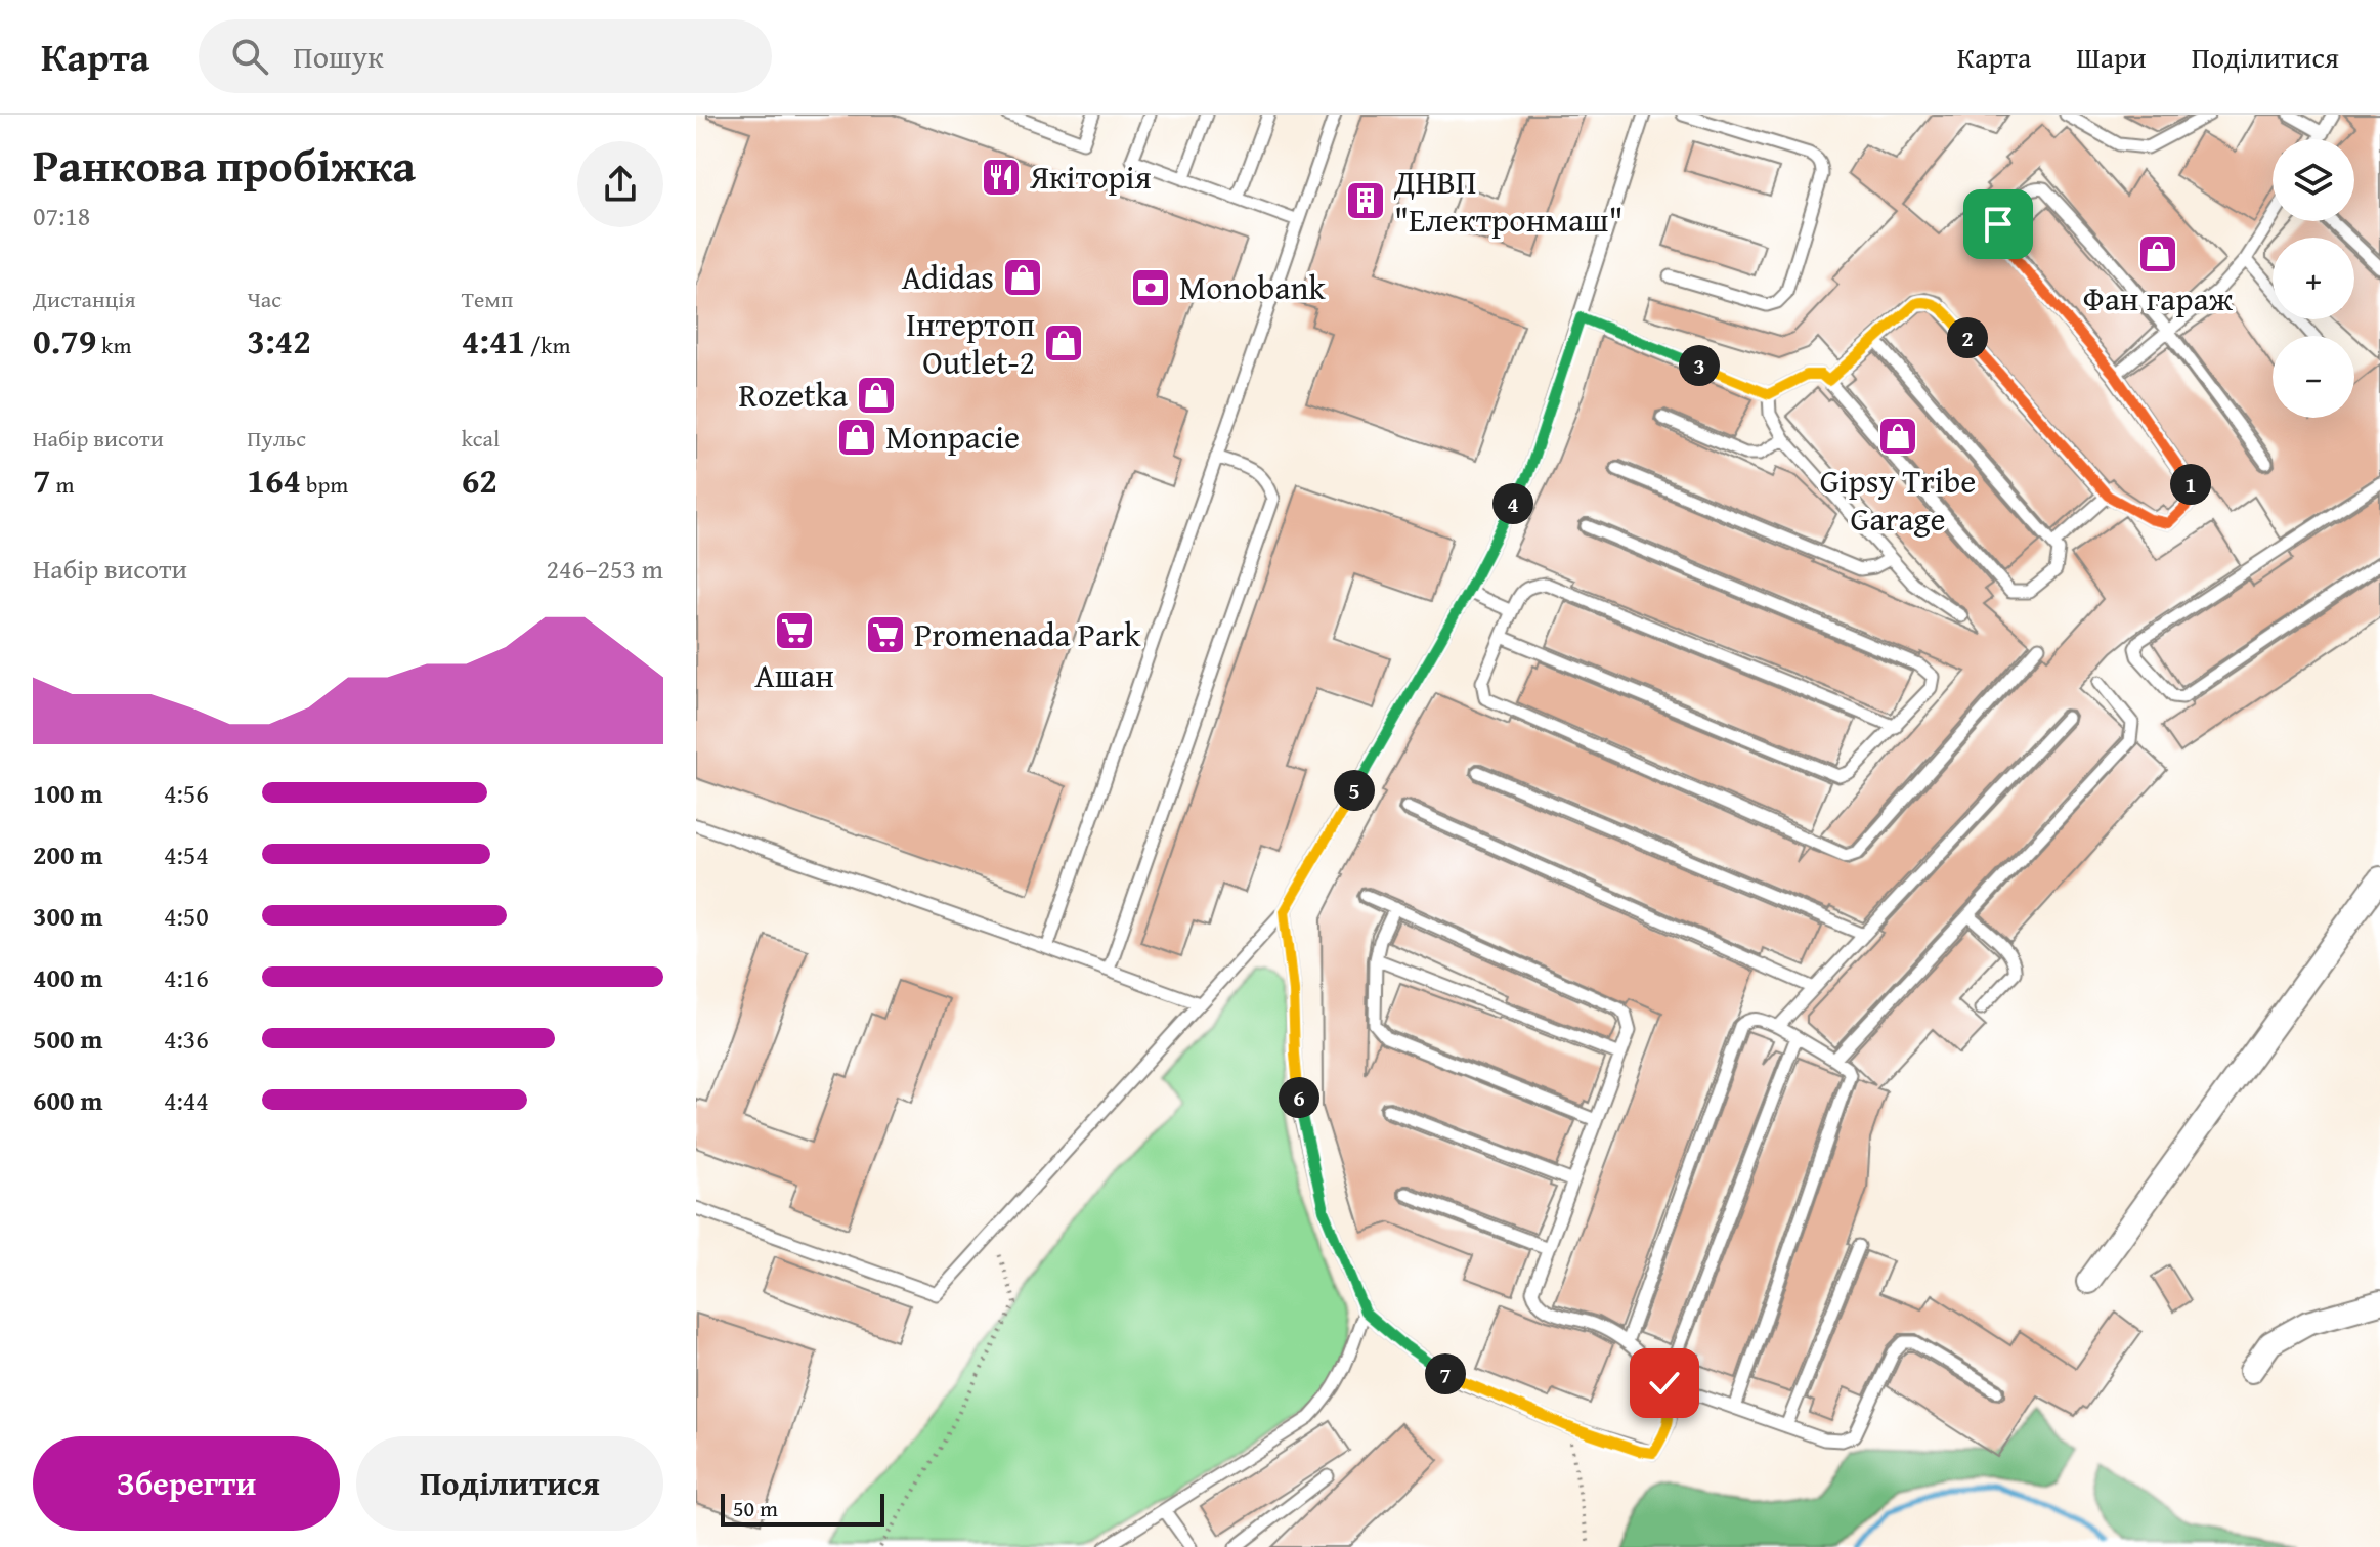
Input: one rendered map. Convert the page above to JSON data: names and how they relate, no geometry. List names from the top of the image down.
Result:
{
  "places": {
    "restaurant": ["Якіторія"],
    "building": ["ДНВП \"Електронмаш\""],
    "shop": [
      "Фан гараж",
      "Adidas",
      "Інтертоп Outlet-2",
      "Rozetka",
      "Gipsy Tribe Garage",
      "Monpacie"
    ],
    "bank": ["Monobank"],
    "supermarket": ["Ашан", "Promenada Park"]
  },
  "scale_bar": "50 m",
  "page": {
    "header": "Карта",
    "search": "Пошук",
    "nav": ["Карта", "Шари", "Поділитися"],
    "heading": ["Ранкова пробіжка", "07:18"],
    "map_buttons": ["+", "−"],
    "stats": [
      ["Дистанція", "0.79 km"],
      ["Час", "3:42"],
      ["Темп", "4:41 /km"],
      ["Набір висоти", "7 m"],
      ["Пульс", "164 bpm"],
      ["kcal", "62"]
    ],
    "pins": [
      "2",
      "3",
      "1",
      "4",
      "5",
      "6",
      "7"
    ],
    "chart": ["Набір висоти", "246–253 m"],
    "list": [
      {
        "name": "100 m",
        "note": "4:56"
      },
      {
        "name": "200 m",
        "note": "4:54"
      },
      {
        "name": "300 m",
        "note": "4:50"
      },
      {
        "name": "400 m",
        "note": "4:16"
      },
      {
        "name": "500 m",
        "note": "4:36"
      },
      {
        "name": "600 m",
        "note": "4:44"
      }
    ],
    "buttons": ["Зберегти", "Поділитися"],
    "scale": "50 m"
  }
}
